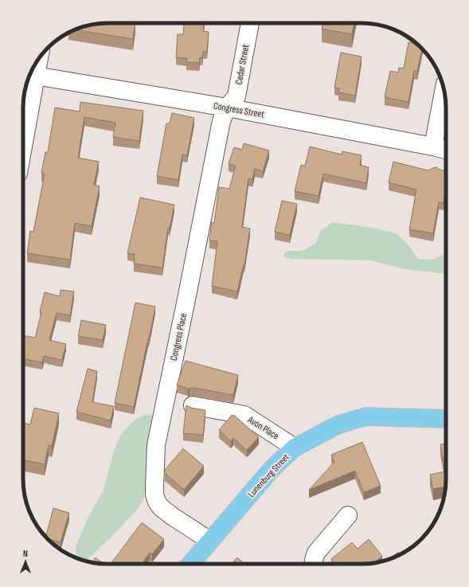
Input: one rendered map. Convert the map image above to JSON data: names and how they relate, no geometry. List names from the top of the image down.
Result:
{
  "streets": {
    "main road": ["Lunenburg Street"],
    "street": [
      "Cedar Street",
      "Congress Street",
      "Congress Place",
      "Avon Place"
    ]
  },
  "crossings": [
    ["Cedar Street", "Congress Street"],
    ["Cedar Street", "Congress Place"],
    ["Congress Street", "Congress Place"],
    ["Congress Place", "Lunenburg Street"],
    ["Avon Place", "Lunenburg Street"]
  ],
  "north": "top"
}
